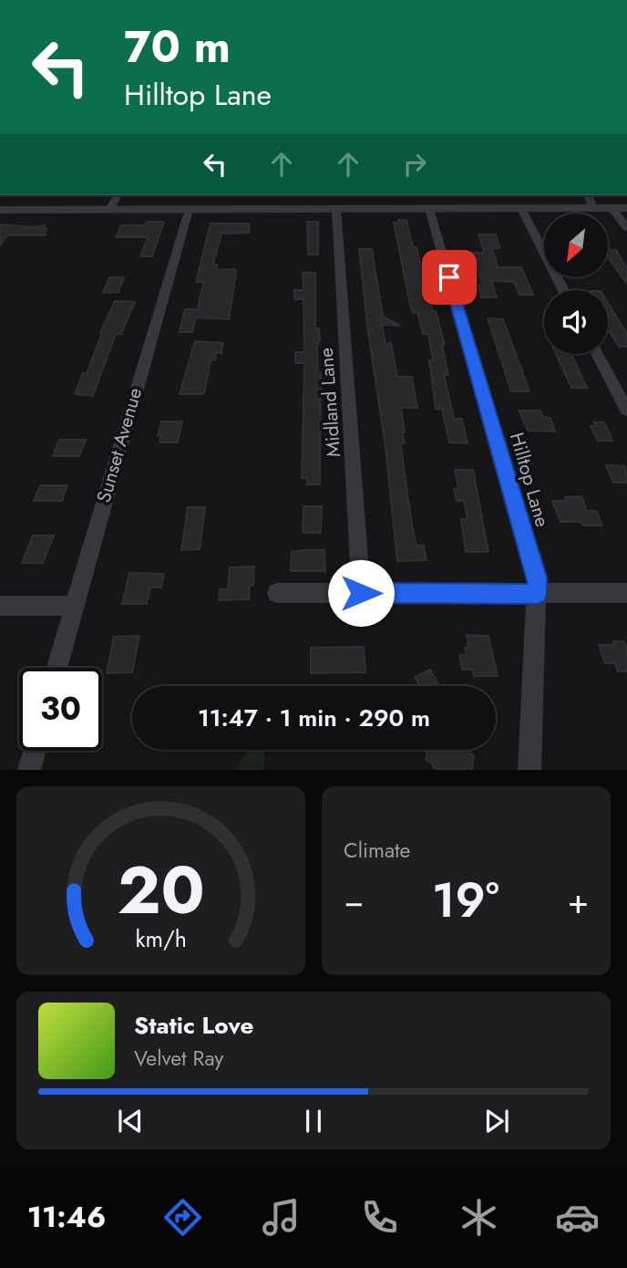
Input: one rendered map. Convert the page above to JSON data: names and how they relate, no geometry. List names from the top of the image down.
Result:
{
  "streets": {
    "street": ["Midland Lane", "Sunset Avenue", "Hilltop Lane"]
  },
  "north": "bottom left",
  "page": {
    "turn": ["70 m", "Hilltop Lane"],
    "limit": "30",
    "trip": "11:47 · 1 min · 290 m",
    "tile": "Climate",
    "heat": ["−", "19°", "+"],
    "song": ["Static Love", "Velvet Ray"],
    "tabs": "11:46",
    "gauge": ["20", "km/h"]
  }
}
